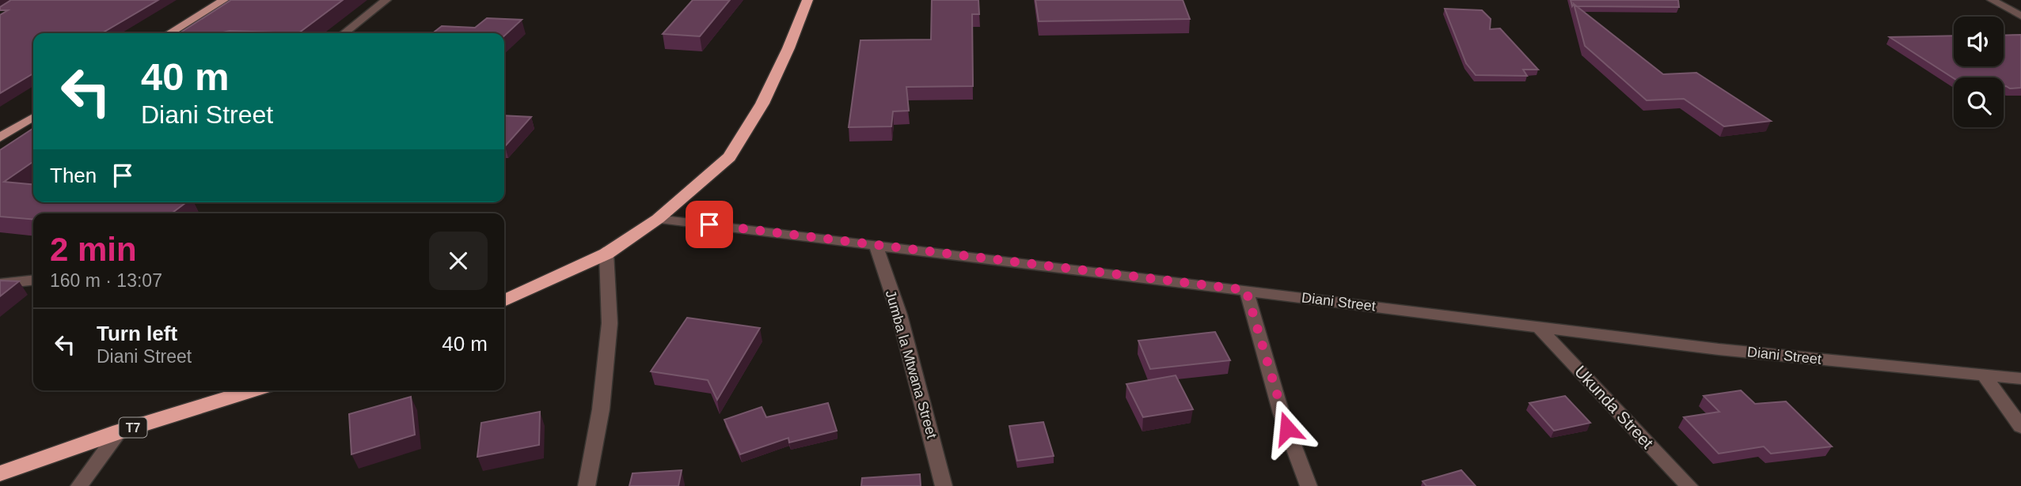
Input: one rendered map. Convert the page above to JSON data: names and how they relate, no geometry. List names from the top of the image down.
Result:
{
  "streets": {
    "highway": ["T7"],
    "street": ["Diani Street", "Jumba la Mtwana Street", "Ukunda Street"]
  },
  "crossings": [
    ["Diani Street", "Jumba la Mtwana Street"],
    ["Diani Street", "Ukunda Street"]
  ],
  "page": {
    "turn": ["40 m", "Diani Street"],
    "then": "Then",
    "heading": ["2 min", "160 m · 13:07"],
    "list": [
      {
        "name": "Turn left",
        "note": "Diani Street",
        "value": "40 m"
      }
    ]
  }
}
